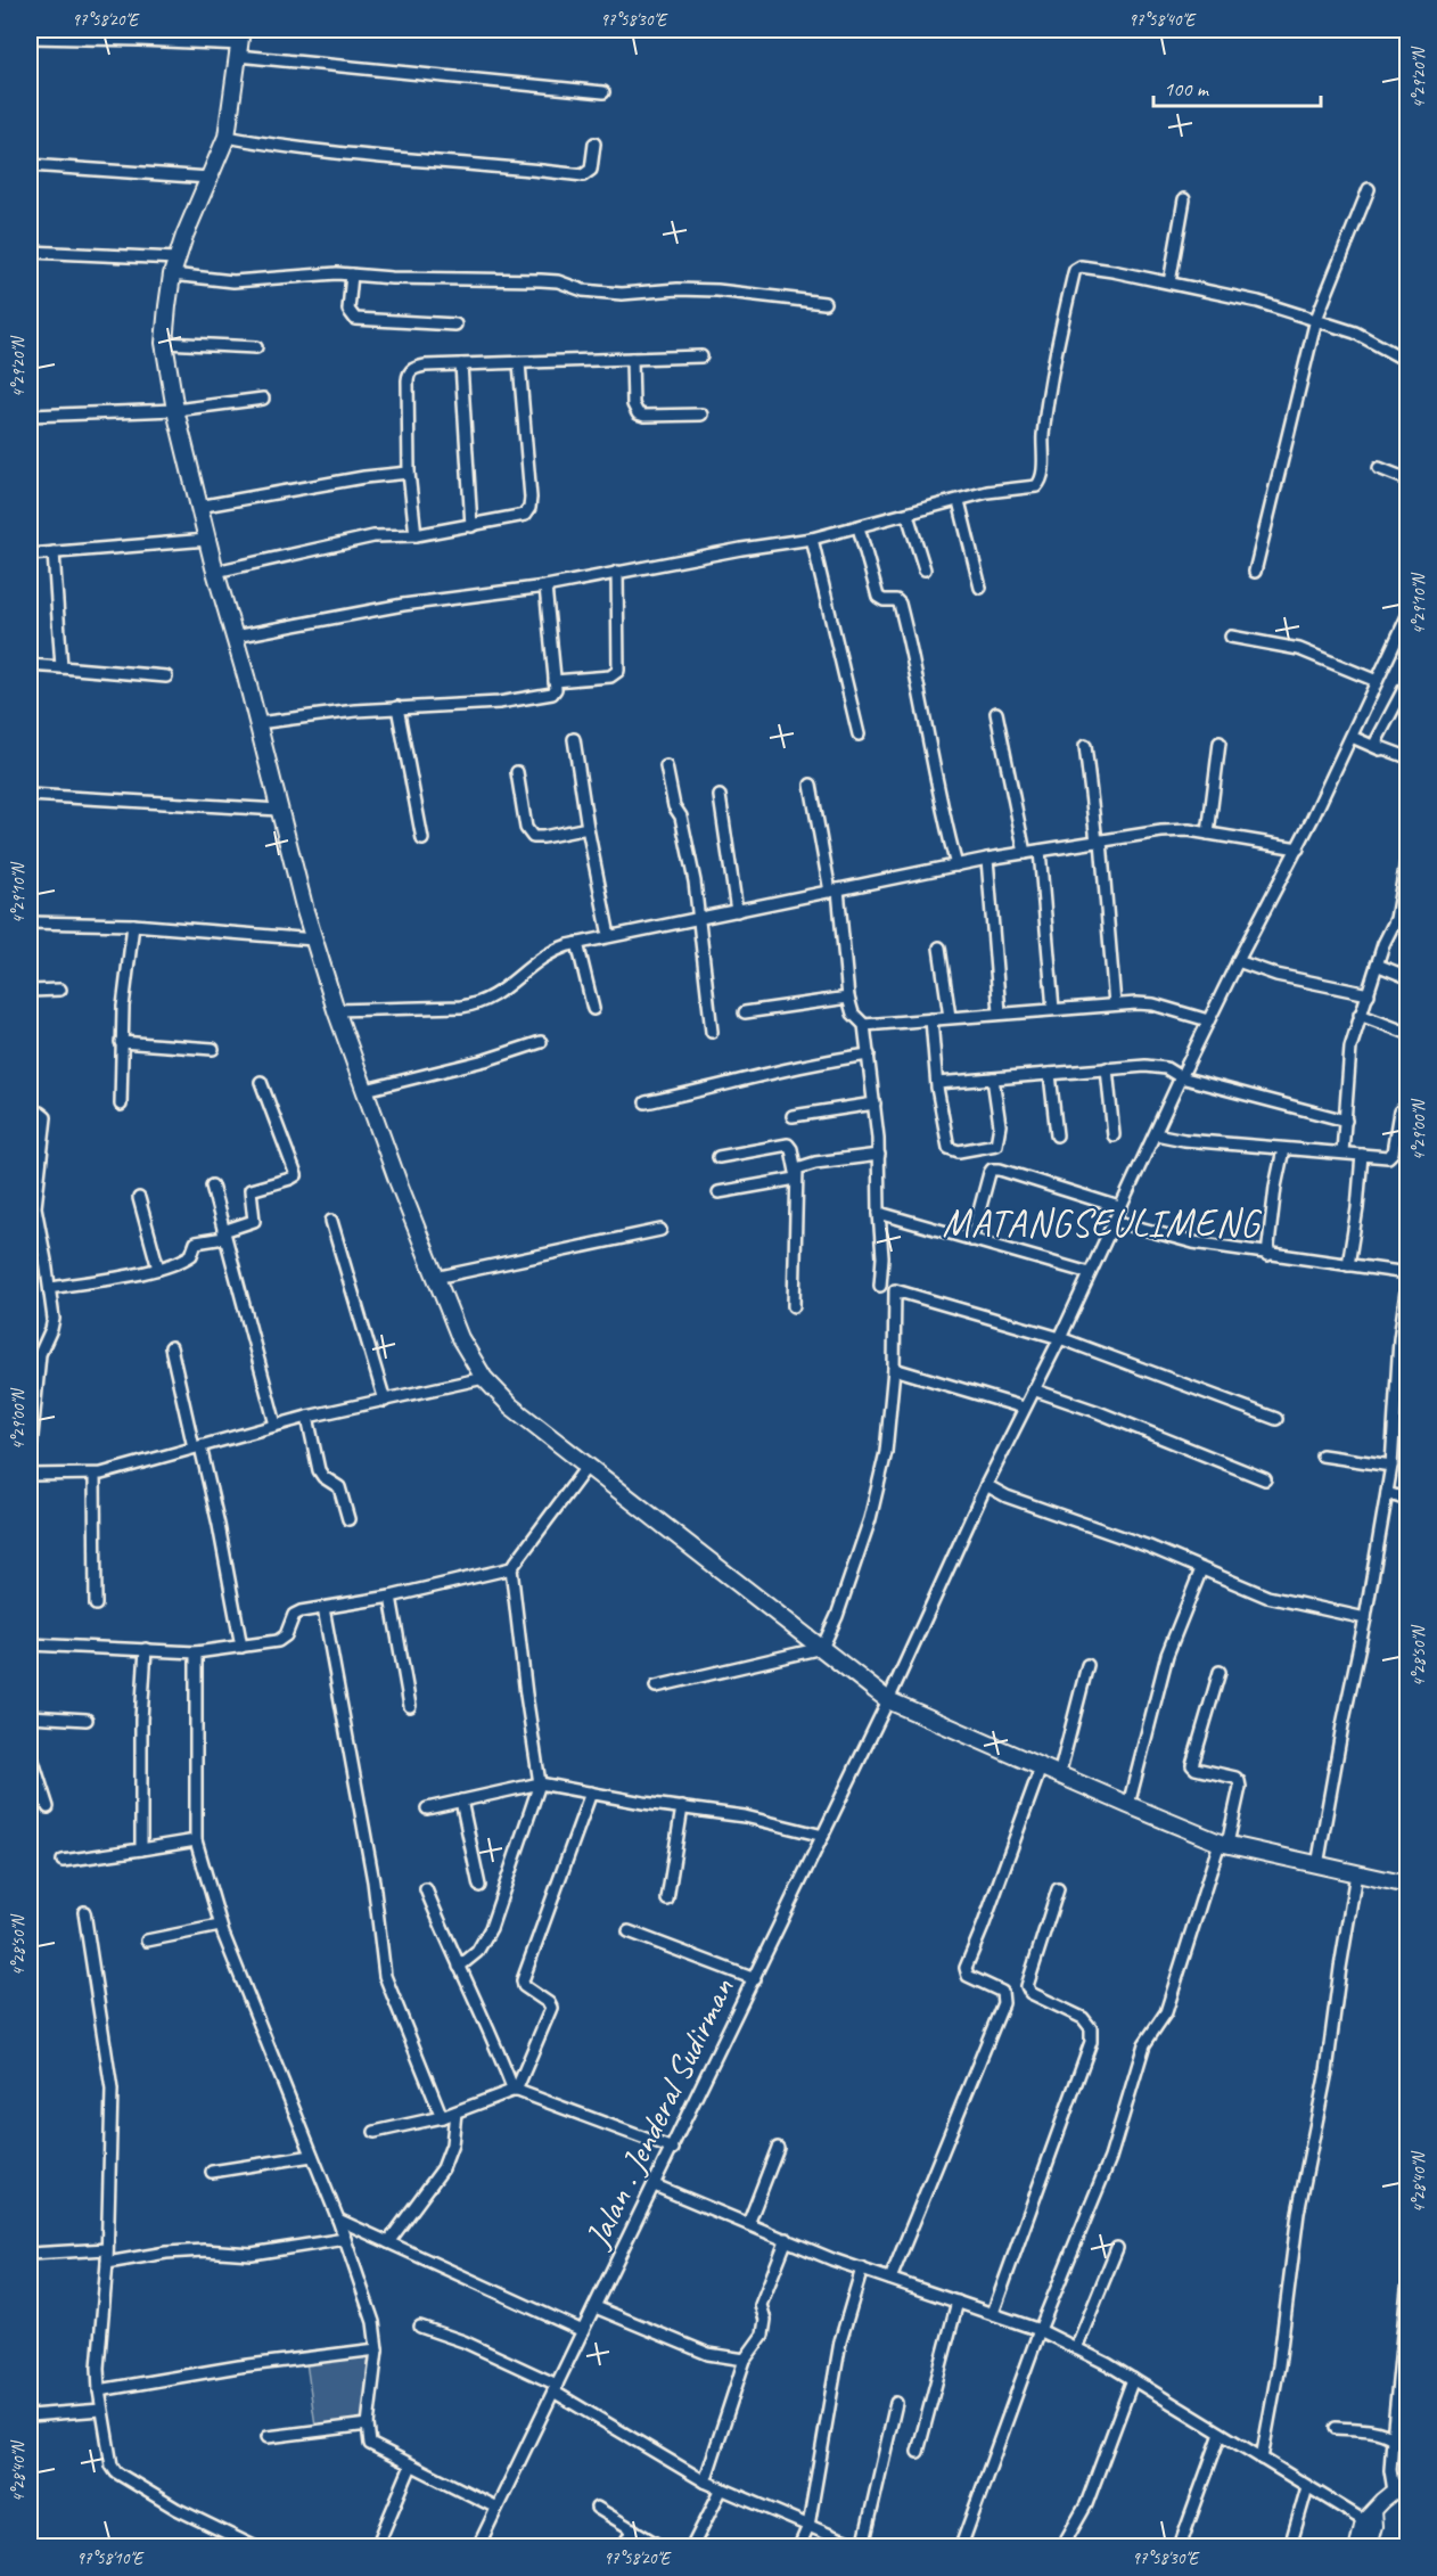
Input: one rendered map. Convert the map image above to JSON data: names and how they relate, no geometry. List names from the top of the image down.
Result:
{
  "streets": {
    "street": ["Jalan . Jenderal Sudirman"]
  },
  "districts": ["MATANGSEULIMENG"],
  "scale_bar": "100 m",
  "coordinates": [
    "97°58'20\"E",
    "97°58'30\"E",
    "97°58'40\"E",
    "4°29'20\"N",
    "4°29'10\"N",
    "4°29'00\"N",
    "4°28'50\"N",
    "4°28'40\"N",
    "97°58'10\"E"
  ]
}
